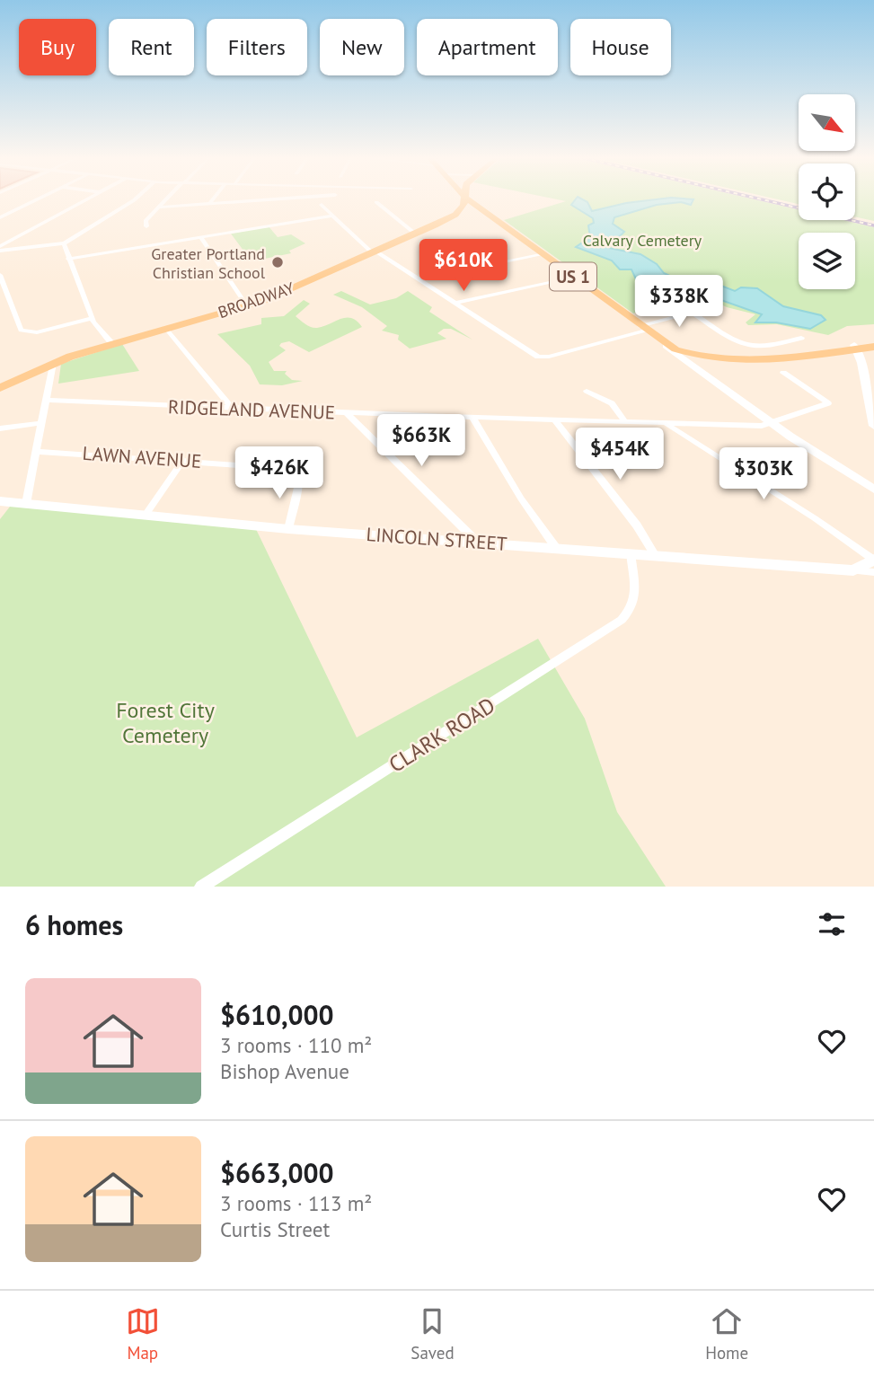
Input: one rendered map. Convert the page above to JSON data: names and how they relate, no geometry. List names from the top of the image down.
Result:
{
  "streets": {
    "main road": ["US 1", "BROADWAY", "LINCOLN STREET"],
    "street": ["RIDGELAND AVENUE", "LAWN AVENUE", "CLARK ROAD"]
  },
  "crossings": [
    ["LAWN AVENUE", "LINCOLN STREET"],
    ["LINCOLN STREET", "CLARK ROAD"]
  ],
  "parks": ["Calvary Cemetery", "Forest City Cemetery"],
  "places": ["Greater Portland Christian School"],
  "north": "bottom right",
  "page": {
    "chip": [
      "Buy",
      "Rent",
      "Filters",
      "New",
      "Apartment",
      "House"
    ],
    "price": [
      "$610K",
      "$338K",
      "$663K",
      "$454K",
      "$426K",
      "$303K"
    ],
    "heading": "6 homes",
    "list": [
      {
        "name": "$610,000",
        "note": "3 rooms · 110 m² · Bishop Avenue"
      },
      {
        "name": "$663,000",
        "note": "3 rooms · 113 m² · Curtis Street"
      }
    ],
    "tabs": ["Map", "Saved", "Home"]
  }
}
